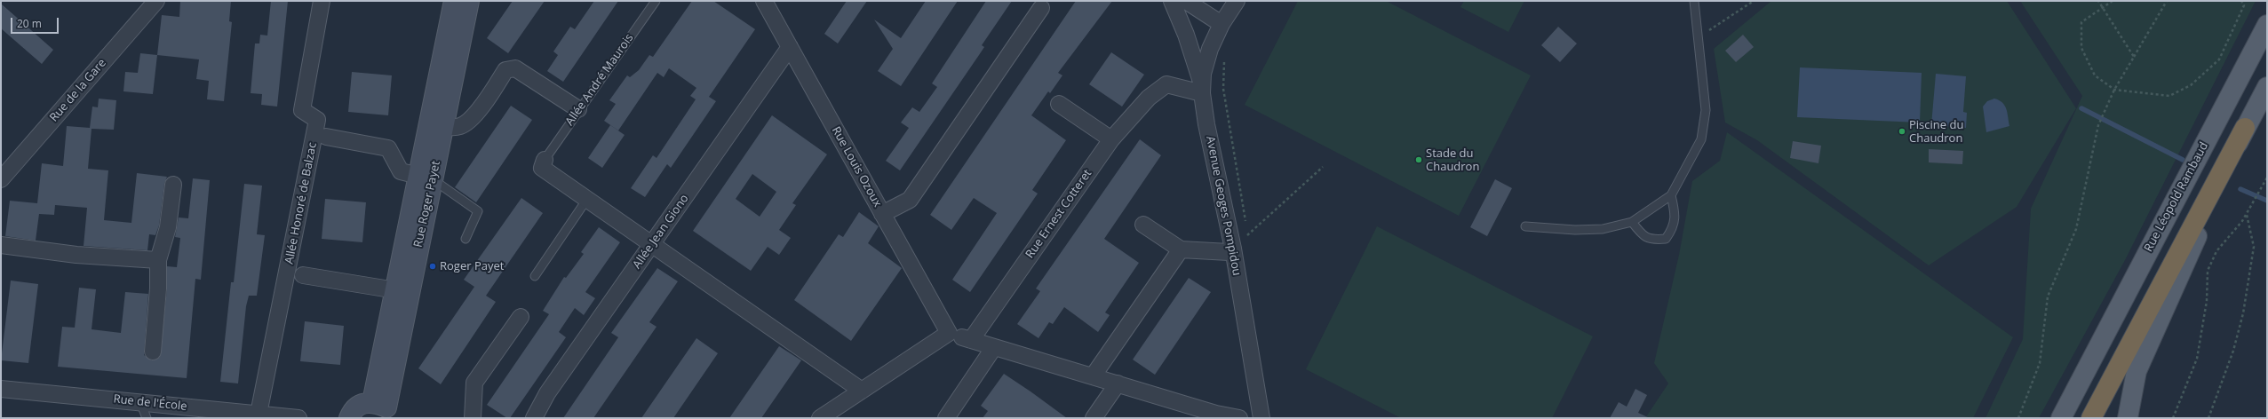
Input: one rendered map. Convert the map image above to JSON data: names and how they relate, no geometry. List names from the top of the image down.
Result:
{
  "streets": {
    "main road": ["Rue Léopold Rambaud"],
    "street": [
      "Rue de la Gare",
      "Rue Louis Ozoux",
      "Allée Honoré de Balzac",
      "Rue Roger Payet",
      "Avenue Geoges Pompidou",
      "Rue Ernest Cotteret",
      "Allée Jean Giono",
      "Rue de l'École"
    ],
    "lane": ["Allée André Maurois"]
  },
  "crossings": [
    ["Rue Louis Ozoux", "Allée Jean Giono"],
    ["Allée Honoré de Balzac", "Rue de l'École"],
    ["Avenue Geoges Pompidou", "Rue Ernest Cotteret"]
  ],
  "places": ["Piscine du Chaudron", "Stade du Chaudron", "Roger Payet"],
  "scale_bar": "20 m"
}
